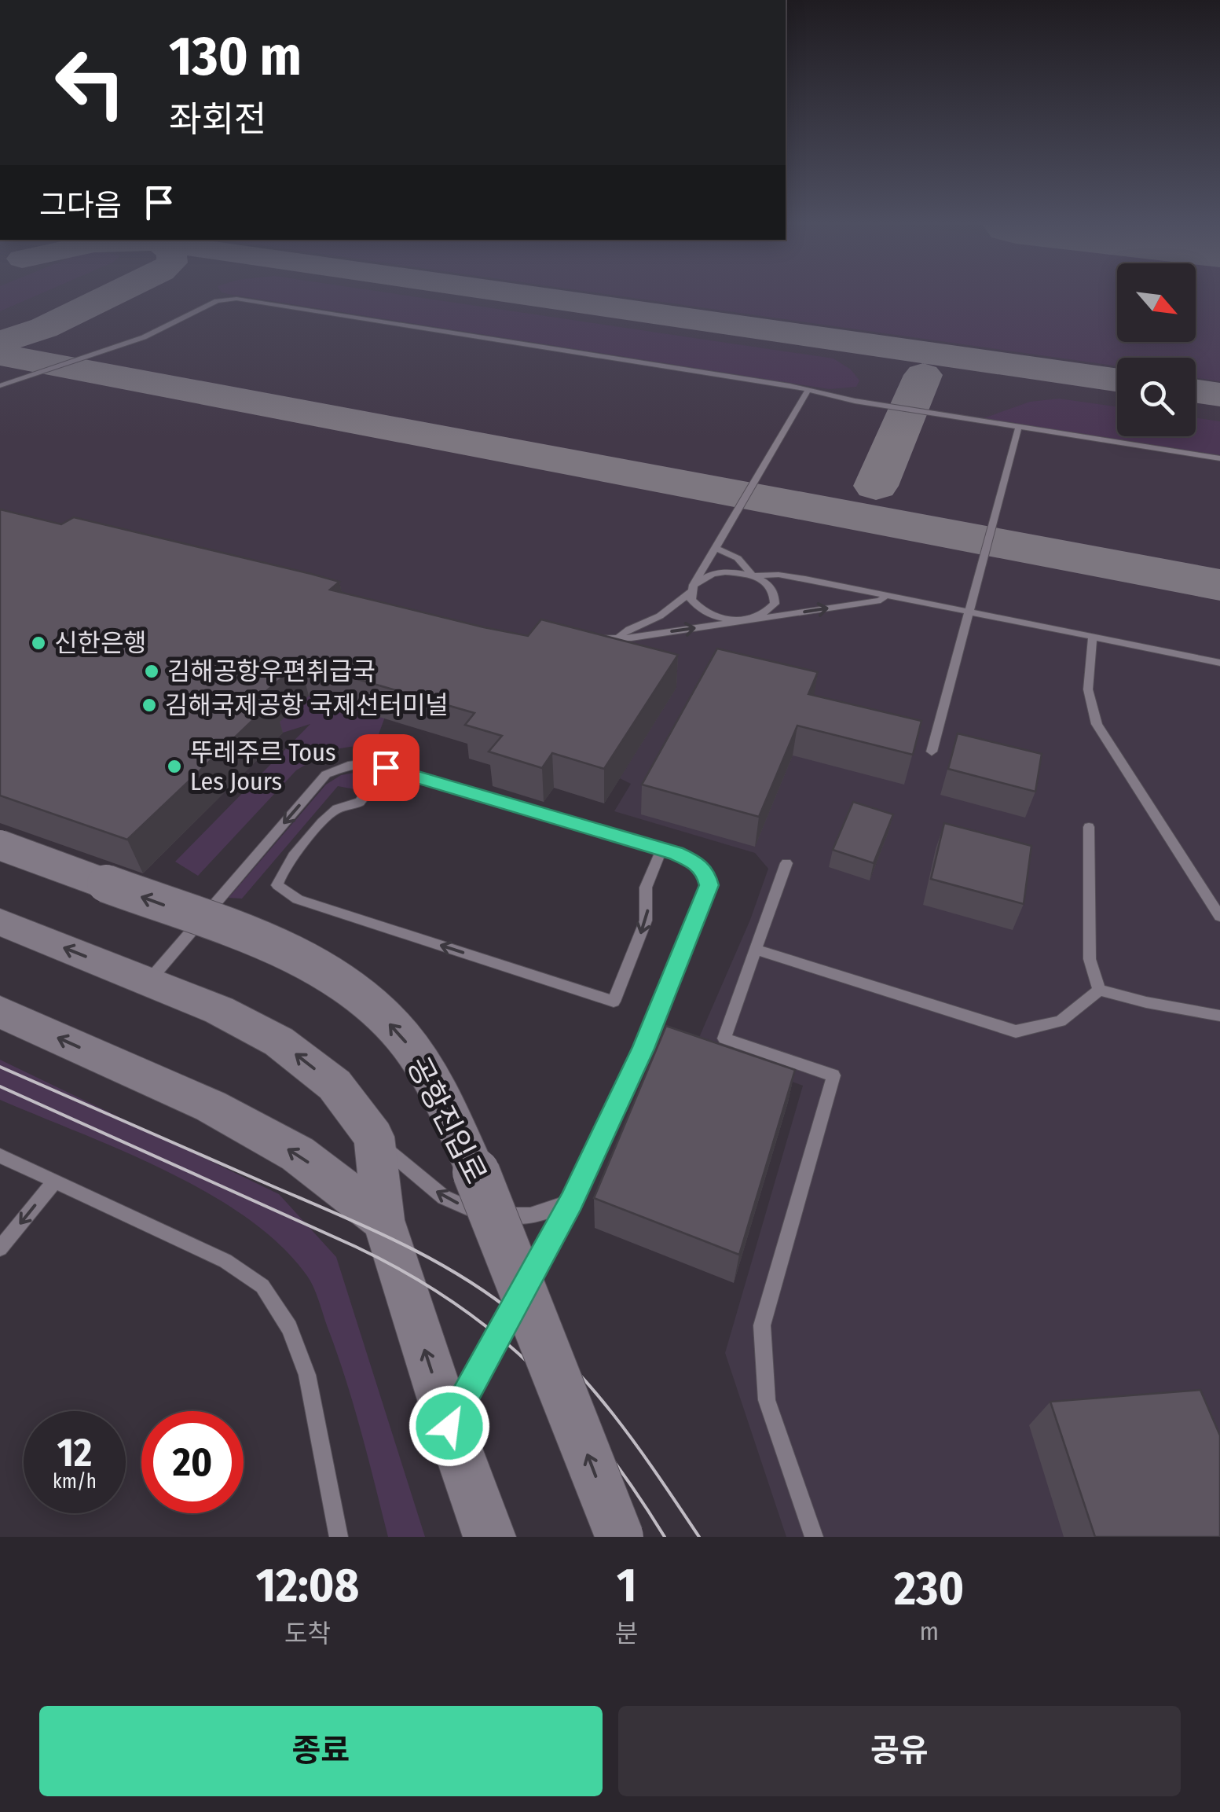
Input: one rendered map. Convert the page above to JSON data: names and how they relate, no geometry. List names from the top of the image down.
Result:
{
  "streets": {
    "main road": ["공항진입로"]
  },
  "places": [
    "신한은행",
    "김해공항우편취급국",
    "김해국제공항 국제선터미널",
    "뚜레주르 Tous Les Jours"
  ],
  "north": "bottom right",
  "page": {
    "turn": ["130 m", "좌회전"],
    "then": "그다음",
    "speed": "12 km/h",
    "limit": "20",
    "eta": [
      "12:08",
      "도착",
      "1",
      "분",
      "230",
      "m"
    ],
    "buttons": ["종료", "공유"]
  }
}
